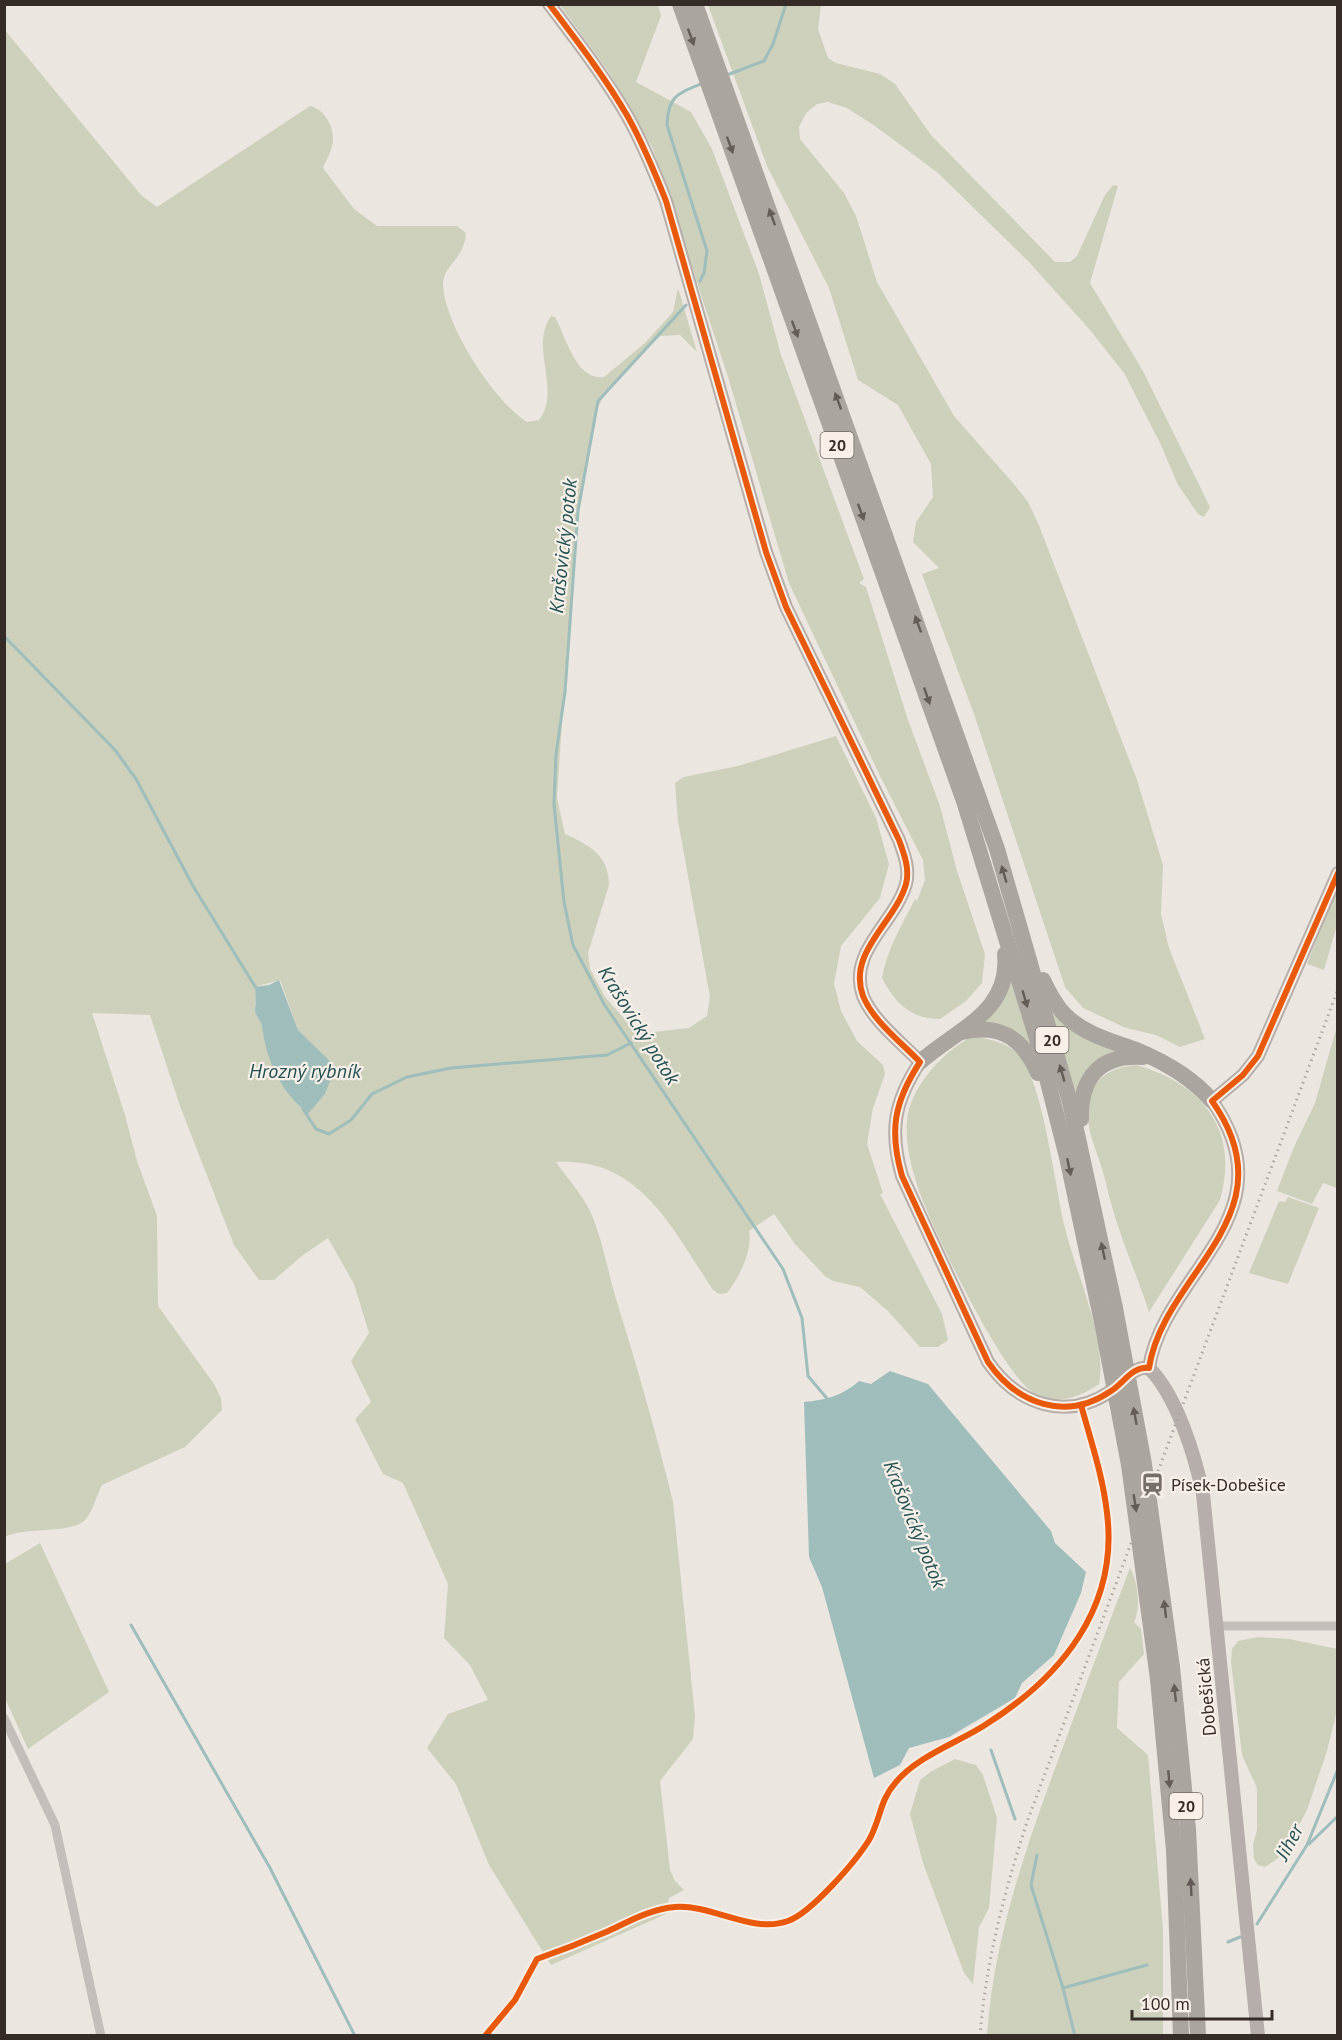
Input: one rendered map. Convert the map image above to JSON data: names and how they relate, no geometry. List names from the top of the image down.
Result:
{
  "streets": {
    "highway": ["20"],
    "street": ["Dobešická"]
  },
  "water": ["Krašovický potok", "Hrozný rybník", "Jiher"],
  "places": {
    "station": ["Písek-Dobešice"]
  },
  "scale_bar": "100 m"
}
